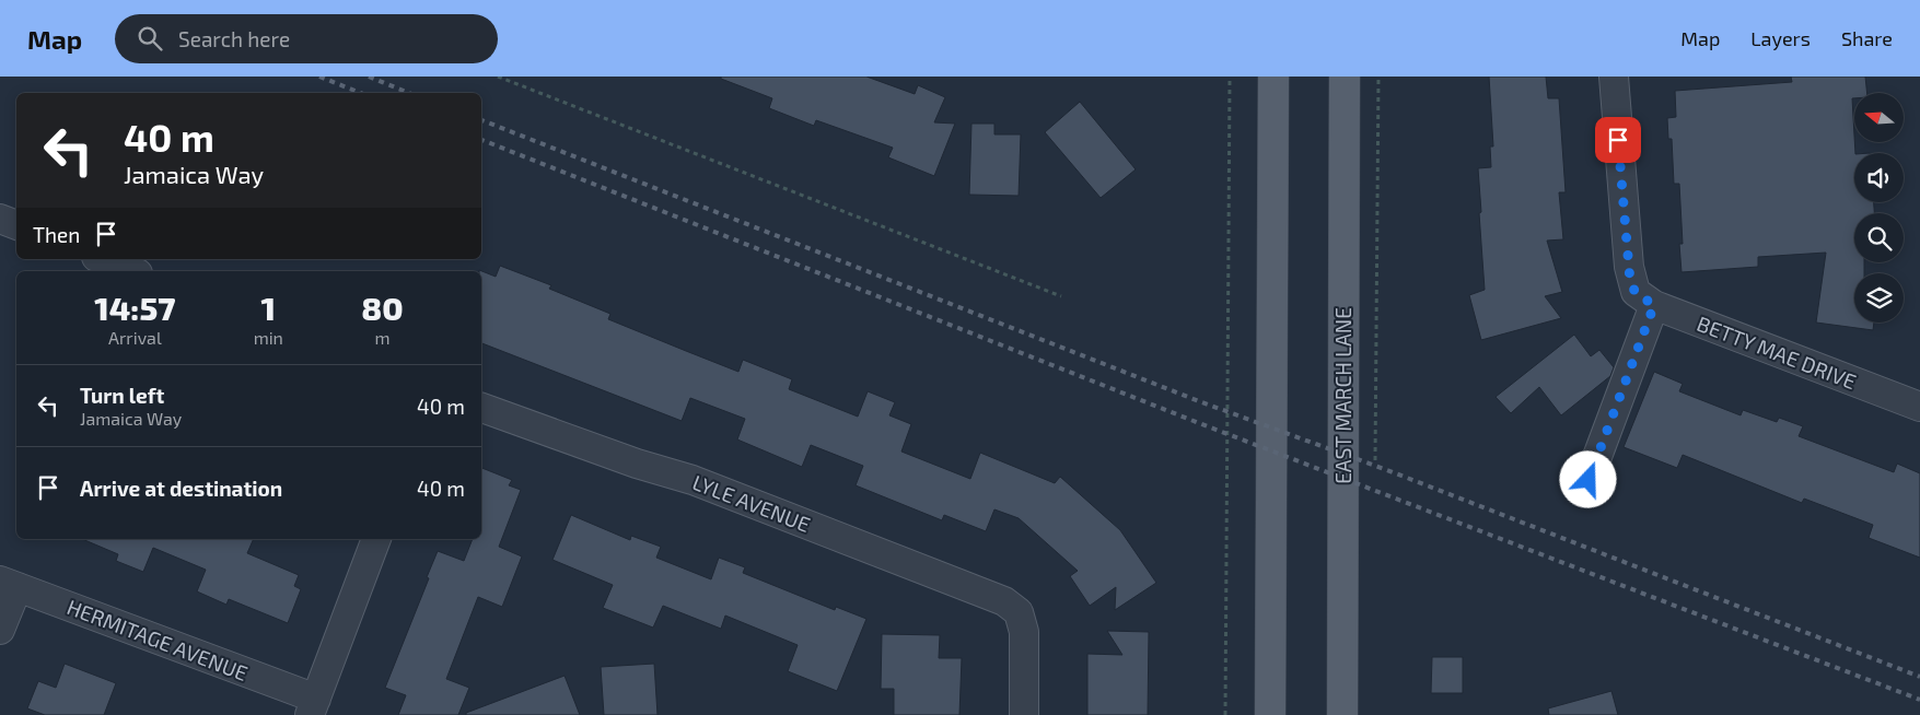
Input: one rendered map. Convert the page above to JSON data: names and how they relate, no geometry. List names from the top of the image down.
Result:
{
  "streets": {
    "main road": ["EAST MARCH LANE"],
    "street": ["BETTY MAE DRIVE", "LYLE AVENUE", "HERMITAGE AVENUE"]
  },
  "north": "left",
  "page": {
    "header": "Map",
    "search": "Search here",
    "nav": ["Map", "Layers", "Share"],
    "turn": ["40 m", "Jamaica Way"],
    "then": "Then",
    "eta": [
      "14:57",
      "Arrival",
      "1",
      "min",
      "80",
      "m"
    ],
    "list": [
      {
        "name": "Turn left",
        "note": "Jamaica Way",
        "value": "40 m"
      },
      {
        "name": "Arrive at destination",
        "value": "40 m"
      }
    ]
  }
}
